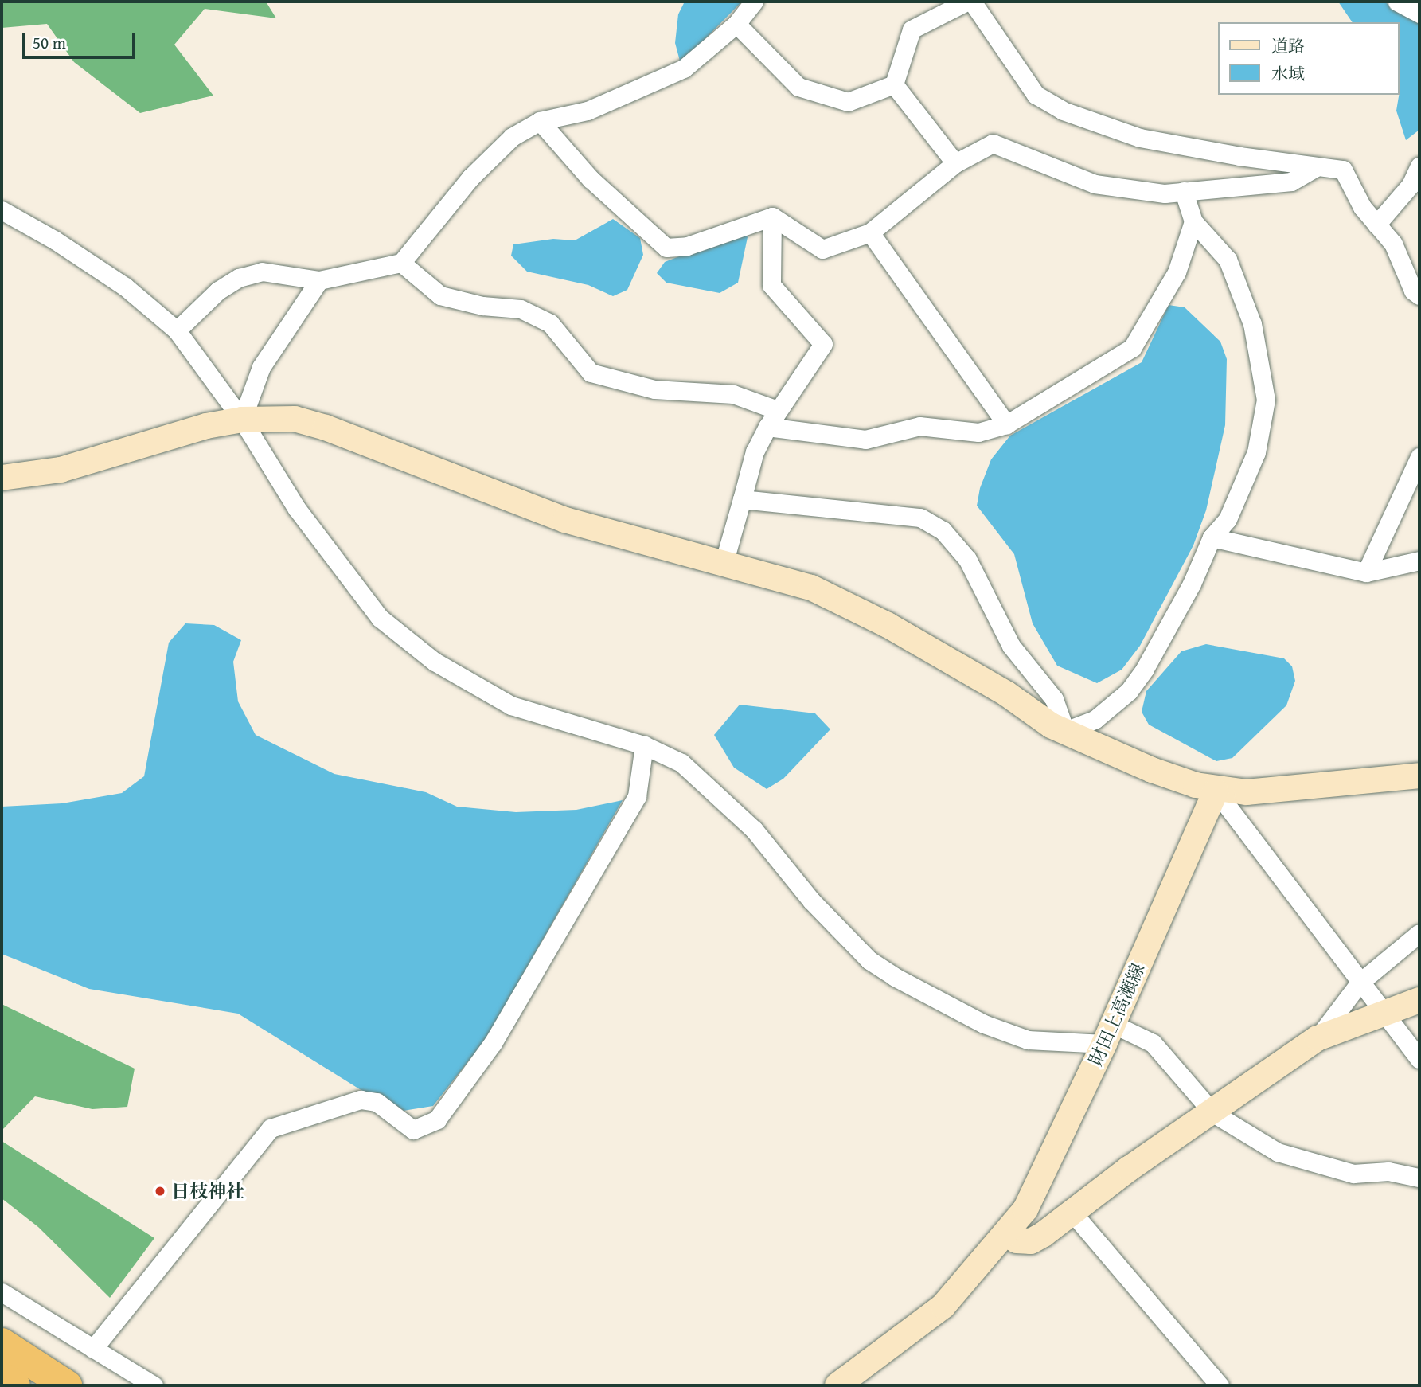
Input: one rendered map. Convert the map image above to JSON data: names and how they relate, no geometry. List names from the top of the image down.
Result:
{
  "streets": {
    "street": ["財田上高瀬線"]
  },
  "places": ["日枝神社"],
  "legend": ["道路", "水域"],
  "scale_bar": "50 m"
}
